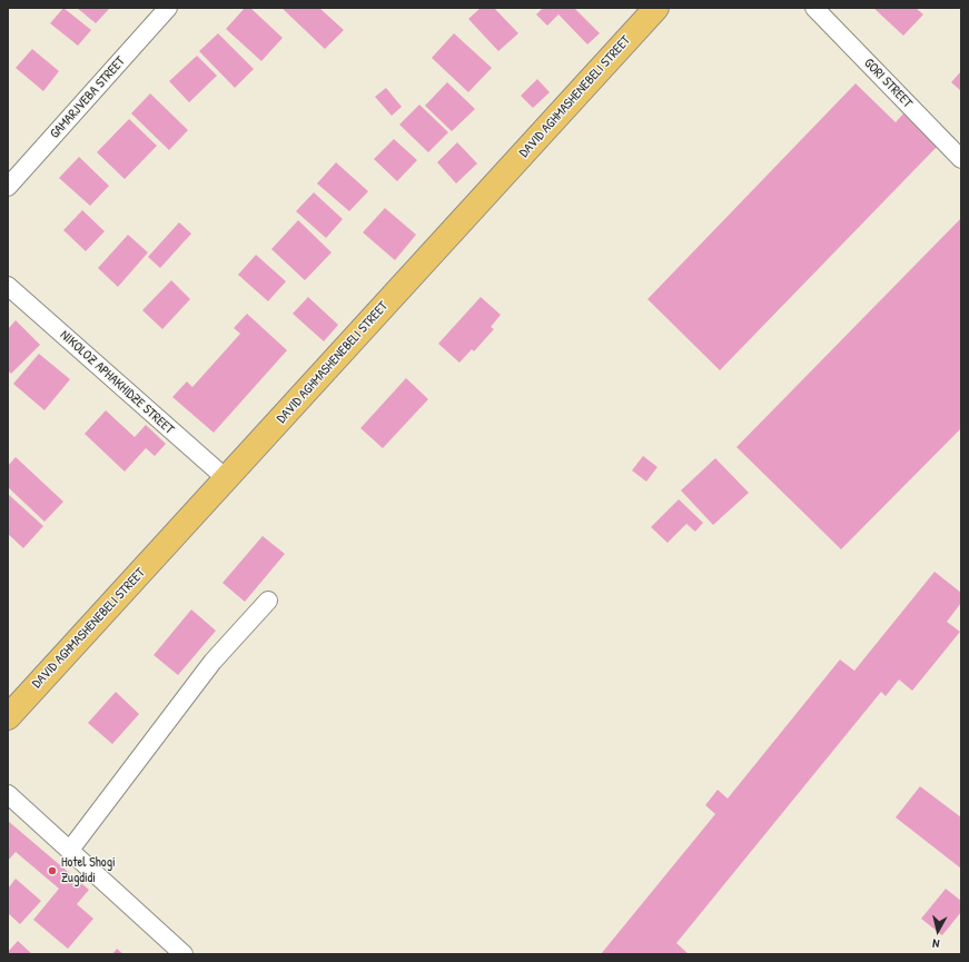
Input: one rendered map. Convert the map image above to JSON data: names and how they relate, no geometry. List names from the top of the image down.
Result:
{
  "streets": {
    "highway": ["DAVID AGHMASHENEBELI STREET"],
    "street": ["GORI STREET", "GAMARJVEBA STREET", "NIKOLOZ APHAKHIDZE STREET"]
  },
  "crossings": [
    ["DAVID AGHMASHENEBELI STREET", "NIKOLOZ APHAKHIDZE STREET"]
  ],
  "places": ["Hotel Shogi Zugdidi"],
  "north": "bottom"
}
